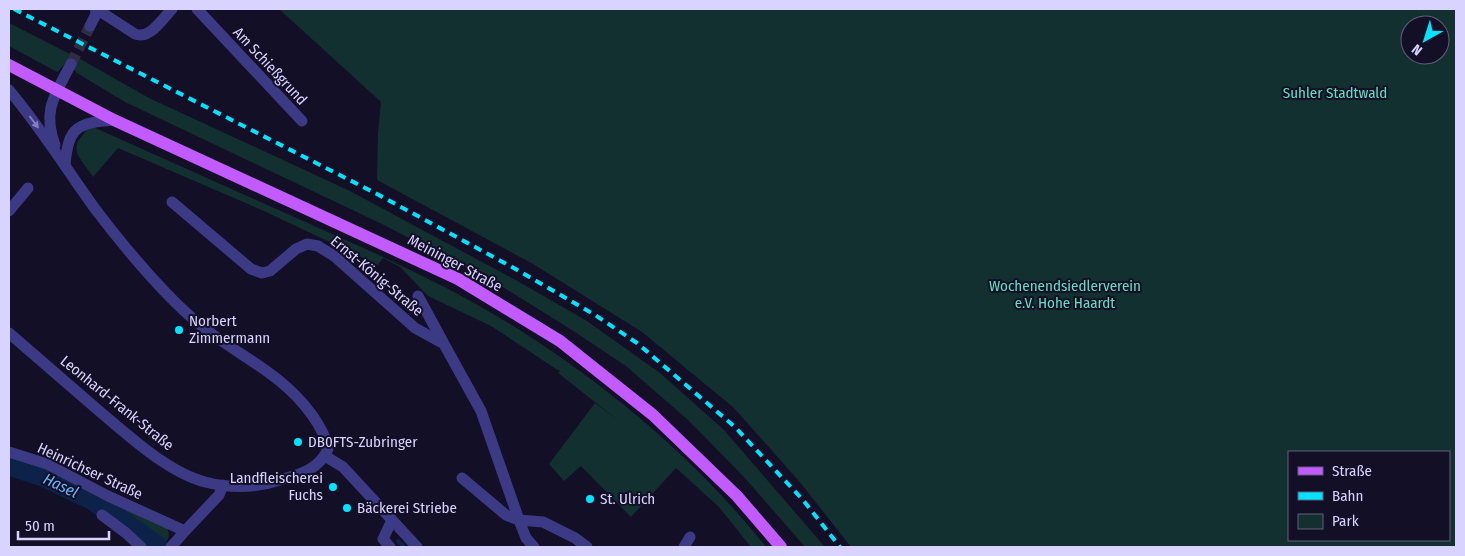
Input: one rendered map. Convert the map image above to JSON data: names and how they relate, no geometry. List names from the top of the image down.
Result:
{
  "streets": {
    "main road": ["Meininger Straße"],
    "street": [
      "Am Schießgrund",
      "Ernst-König-Straße",
      "Leonhard-Frank-Straße",
      "Heinrichser Straße"
    ]
  },
  "water": ["Hasel"],
  "parks": ["Suhler Stadtwald", "Wochenendsiedlerverein e.V. Hohe Haardt"],
  "places": [
    "Norbert Zimmermann",
    "DB0FTS-Zubringer",
    "Landfleischerei Fuchs",
    "St. Ulrich",
    "Bäckerei Striebe"
  ],
  "legend": ["Straße", "Bahn", "Park"],
  "scale_bar": "50 m",
  "north": "bottom left"
}
